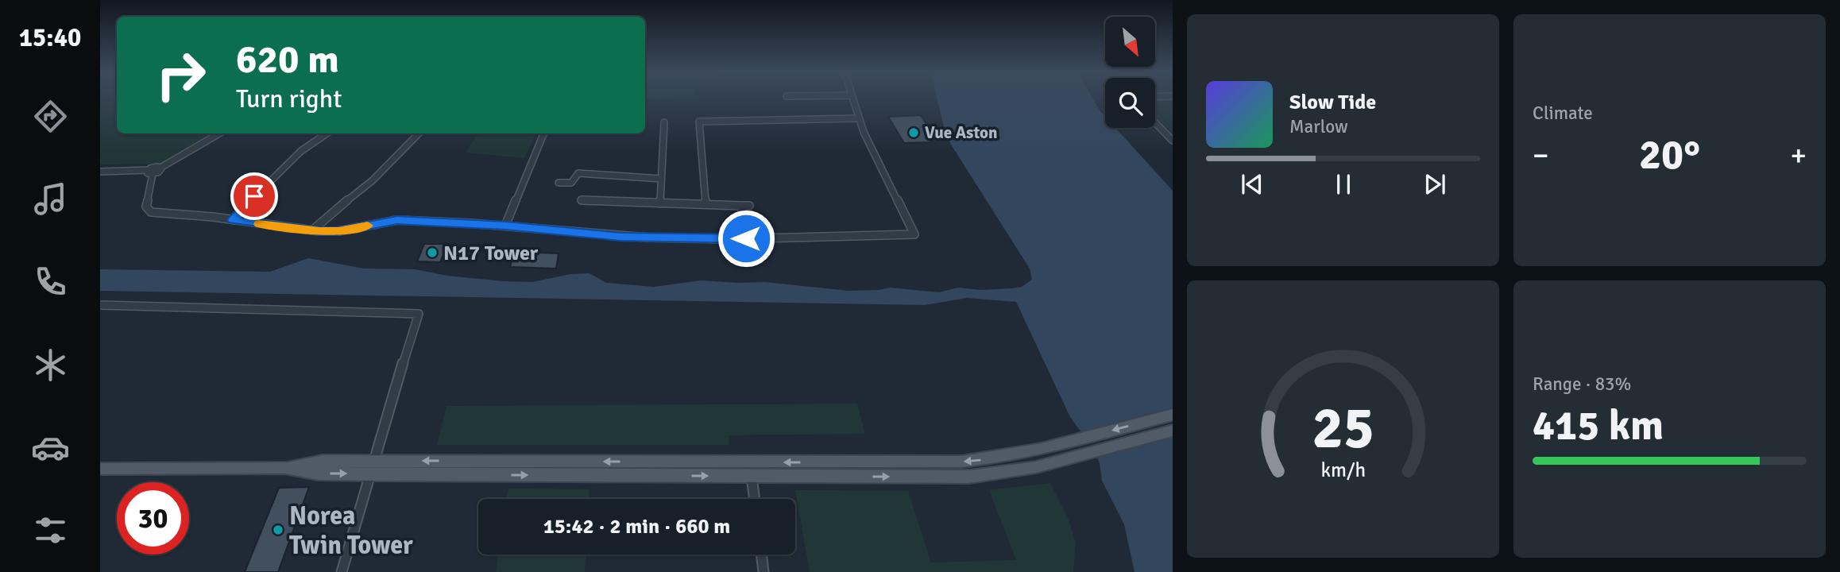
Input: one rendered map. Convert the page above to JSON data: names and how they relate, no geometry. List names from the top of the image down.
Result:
{
  "places": ["Vue Aston", "N17 Tower", "Norea Twin Tower"],
  "north": "bottom right",
  "page": {
    "tabs": "15:40",
    "tile": [
      "Climate",
      ["Range · 83%", "415 km"]
    ],
    "turn": ["620 m", "Turn right"],
    "song": ["Slow Tide", "Marlow"],
    "heat": ["−", "20°", "+"],
    "limit": "30",
    "trip": "15:42 · 2 min · 660 m",
    "gauge": ["25", "km/h"]
  }
}
